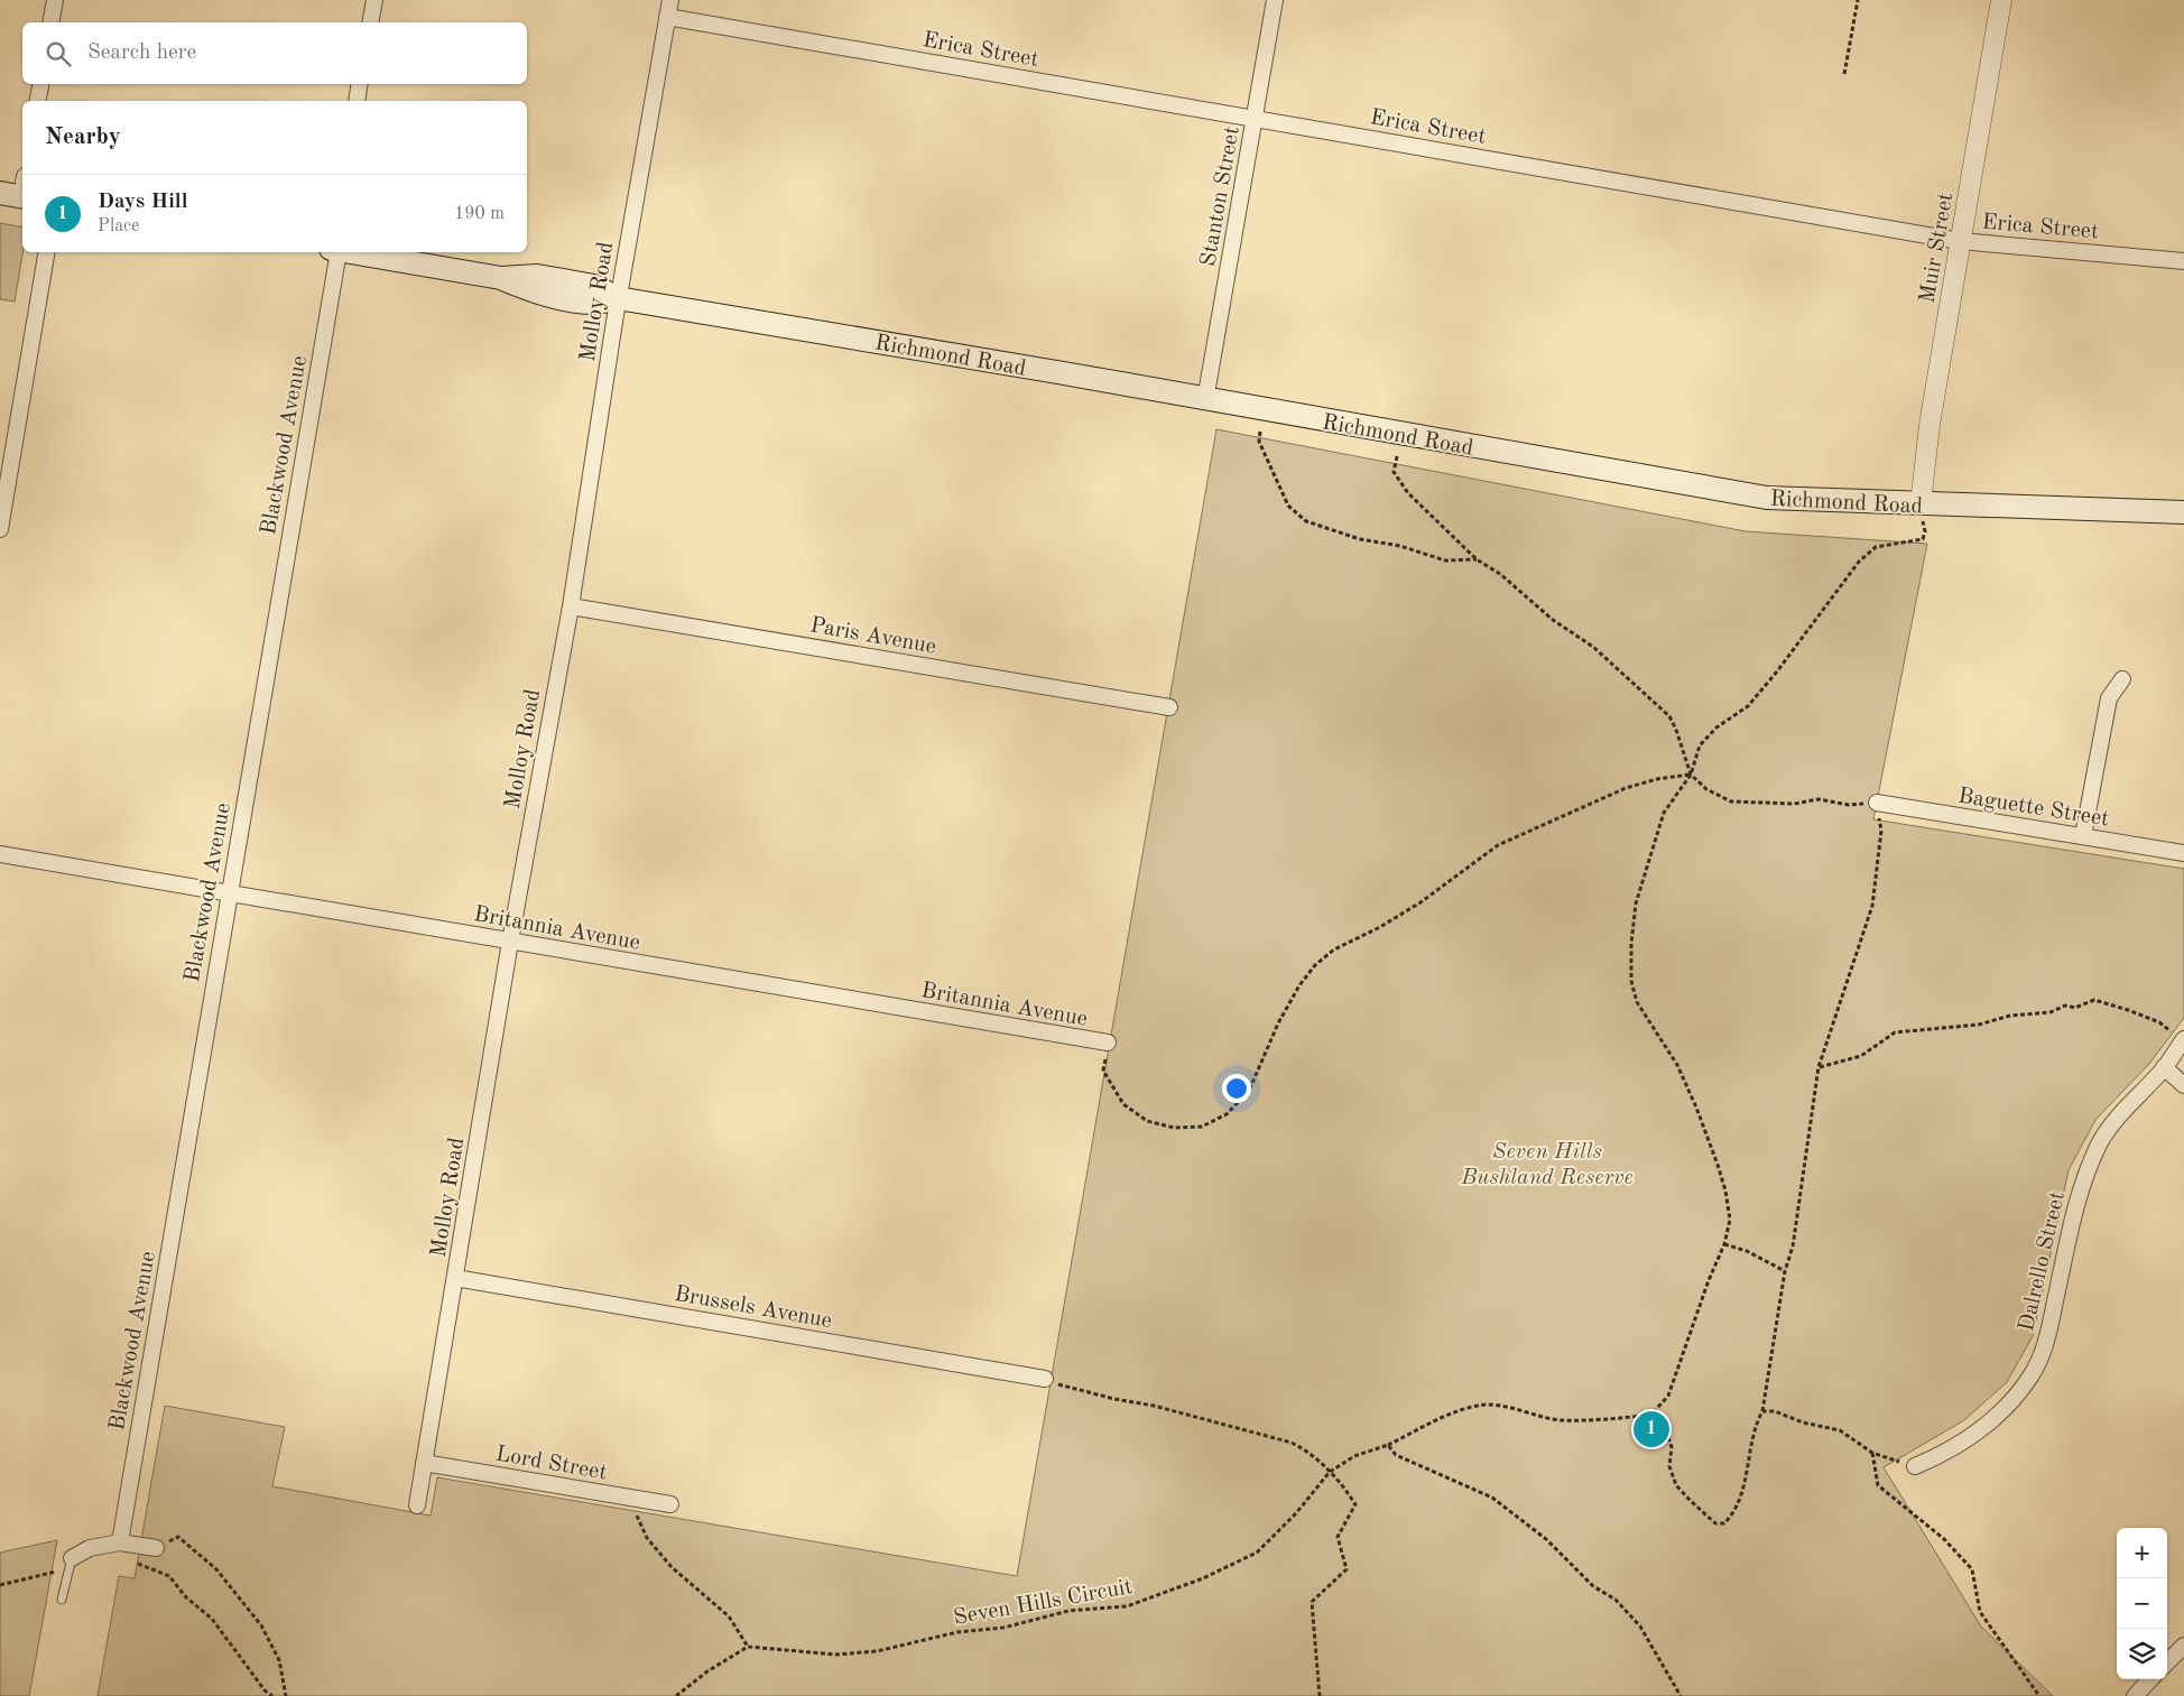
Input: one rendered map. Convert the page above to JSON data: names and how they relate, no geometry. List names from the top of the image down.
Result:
{
  "streets": {
    "main road": ["Richmond Road"],
    "street": [
      "Erica Street",
      "Stanton Street",
      "Muir Street",
      "Molloy Road",
      "Blackwood Avenue",
      "Paris Avenue",
      "Baguette Street",
      "Britannia Avenue",
      "Dalrello Street",
      "Brussels Avenue",
      "Lord Street"
    ],
    "path": ["Seven Hills Circuit"]
  },
  "crossings": [
    ["Erica Street", "Stanton Street"],
    ["Erica Street", "Muir Street"],
    ["Erica Street", "Molloy Road"],
    ["Stanton Street", "Richmond Road"],
    ["Muir Street", "Richmond Road"],
    ["Molloy Road", "Richmond Road"],
    ["Molloy Road", "Paris Avenue"],
    ["Molloy Road", "Britannia Avenue"],
    ["Molloy Road", "Brussels Avenue"],
    ["Molloy Road", "Lord Street"],
    ["Blackwood Avenue", "Britannia Avenue"]
  ],
  "parks": ["Seven Hills Bushland Reserve"],
  "page": {
    "search": "Search here",
    "heading": "Nearby",
    "list": [
      {
        "mark": "1",
        "name": "Days Hill",
        "note": "Place",
        "value": "190 m"
      }
    ],
    "pins": "1",
    "map_buttons": ["+", "−"]
  }
}
